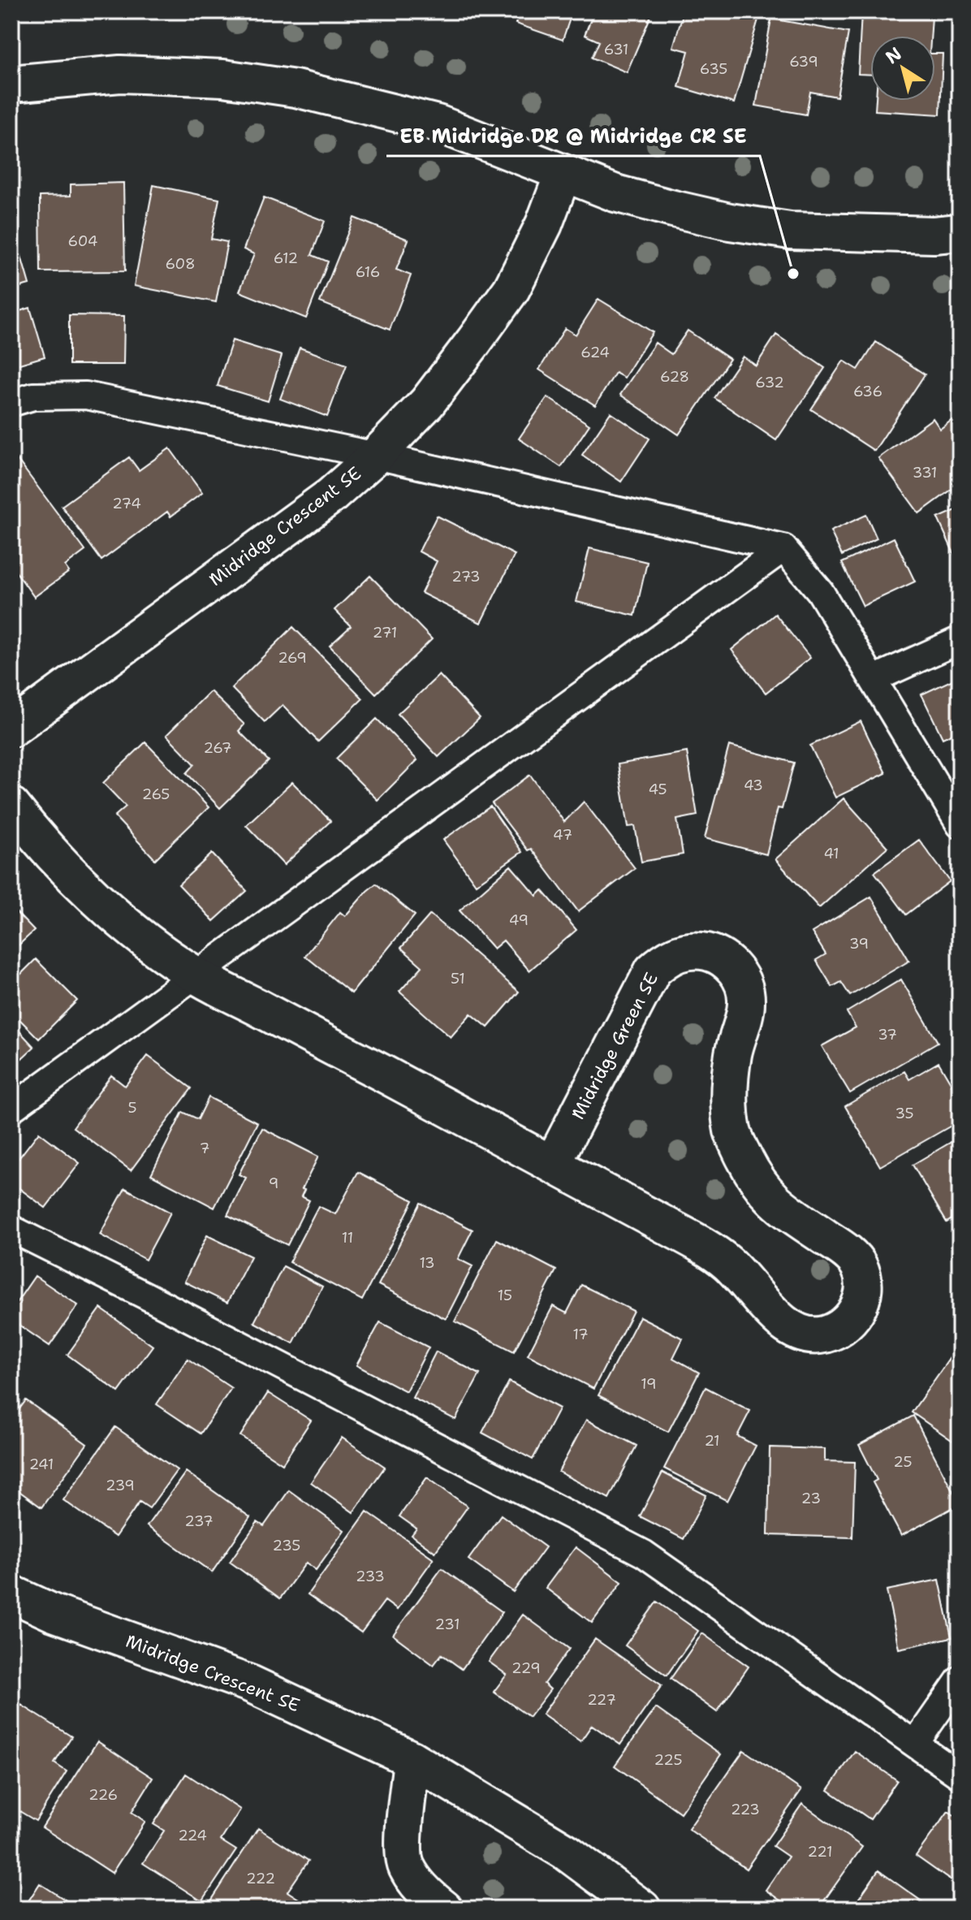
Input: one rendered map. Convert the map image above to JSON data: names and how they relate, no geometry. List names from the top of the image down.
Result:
{
  "streets": {
    "street": ["Midridge Crescent SE", "Midridge Green SE"]
  },
  "places": ["EB Midridge DR @ Midridge CR SE"],
  "house_numbers": [
    "631",
    "639",
    "635",
    "604",
    "612",
    "608",
    "616",
    "624",
    "628",
    "632",
    "636",
    "331",
    "274",
    "273",
    "271",
    "269",
    "267",
    "43",
    "45",
    "265",
    "47",
    "41",
    "49",
    "39",
    "51",
    "37",
    "5",
    "35",
    "7",
    "9",
    "11",
    "13",
    "15",
    "17",
    "19",
    "21",
    "25",
    "241",
    "239",
    "23",
    "237",
    "235",
    "233",
    "231",
    "229",
    "227",
    "225",
    "226",
    "223",
    "224",
    "221",
    "222"
  ],
  "north": "top left"
}
